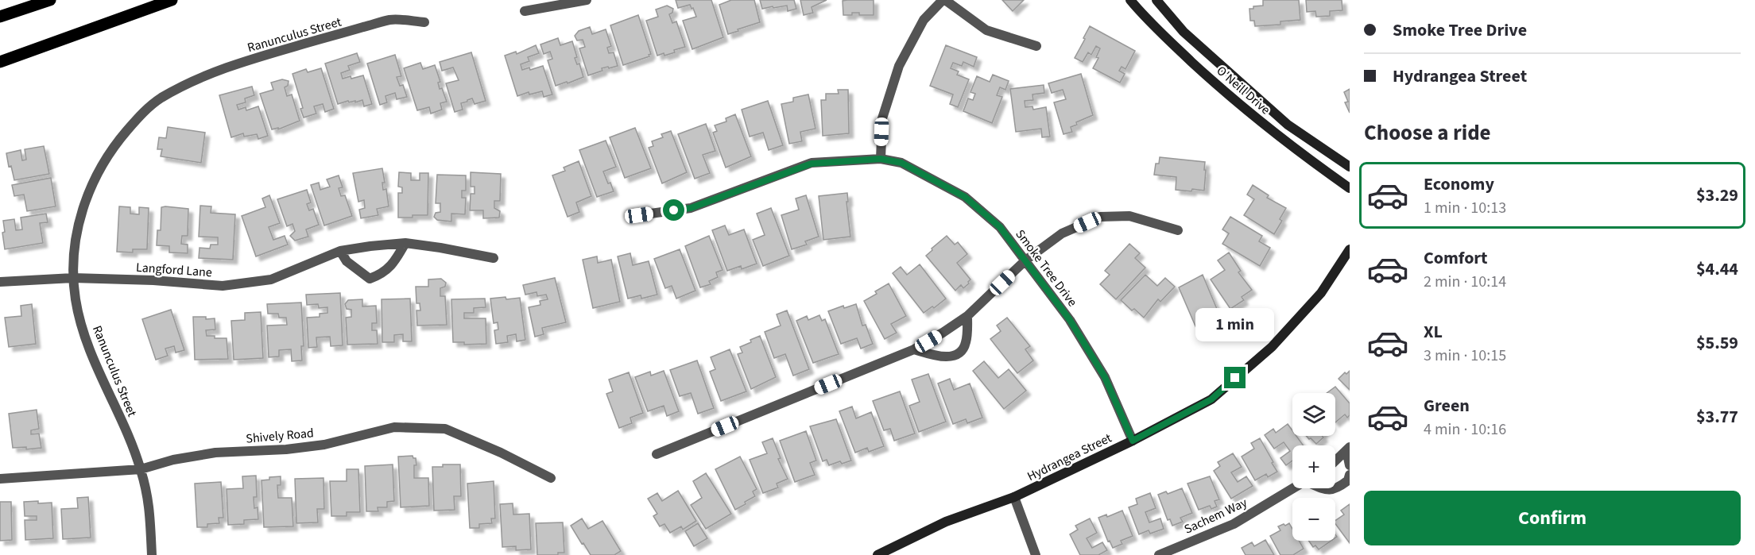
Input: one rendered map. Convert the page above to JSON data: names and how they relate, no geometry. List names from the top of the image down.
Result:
{
  "streets": {
    "street": [
      "Ranunculus Street",
      "O'Neill Drive",
      "Smoke Tree Drive",
      "Langford Lane",
      "Shively Road",
      "Hydrangea Street",
      "Sachem Way"
    ]
  },
  "crossings": [
    ["Ranunculus Street", "Langford Lane"],
    ["Ranunculus Street", "Shively Road"],
    ["Smoke Tree Drive", "Hydrangea Street"]
  ],
  "page": {
    "banner": ["Smoke Tree Drive", "Hydrangea Street"],
    "heading": "Choose a ride",
    "list": [
      {
        "name": "Economy",
        "note": "1 min · 10:13",
        "value": "$3.29"
      },
      {
        "name": "Comfort",
        "note": "2 min · 10:14",
        "value": "$4.44"
      },
      {
        "name": "XL",
        "note": "3 min · 10:15",
        "value": "$5.59"
      },
      {
        "name": "Green",
        "note": "4 min · 10:16",
        "value": "$3.77"
      }
    ],
    "bubble": "1 min",
    "map_buttons": ["+", "−"],
    "buttons": "Confirm"
  }
}
